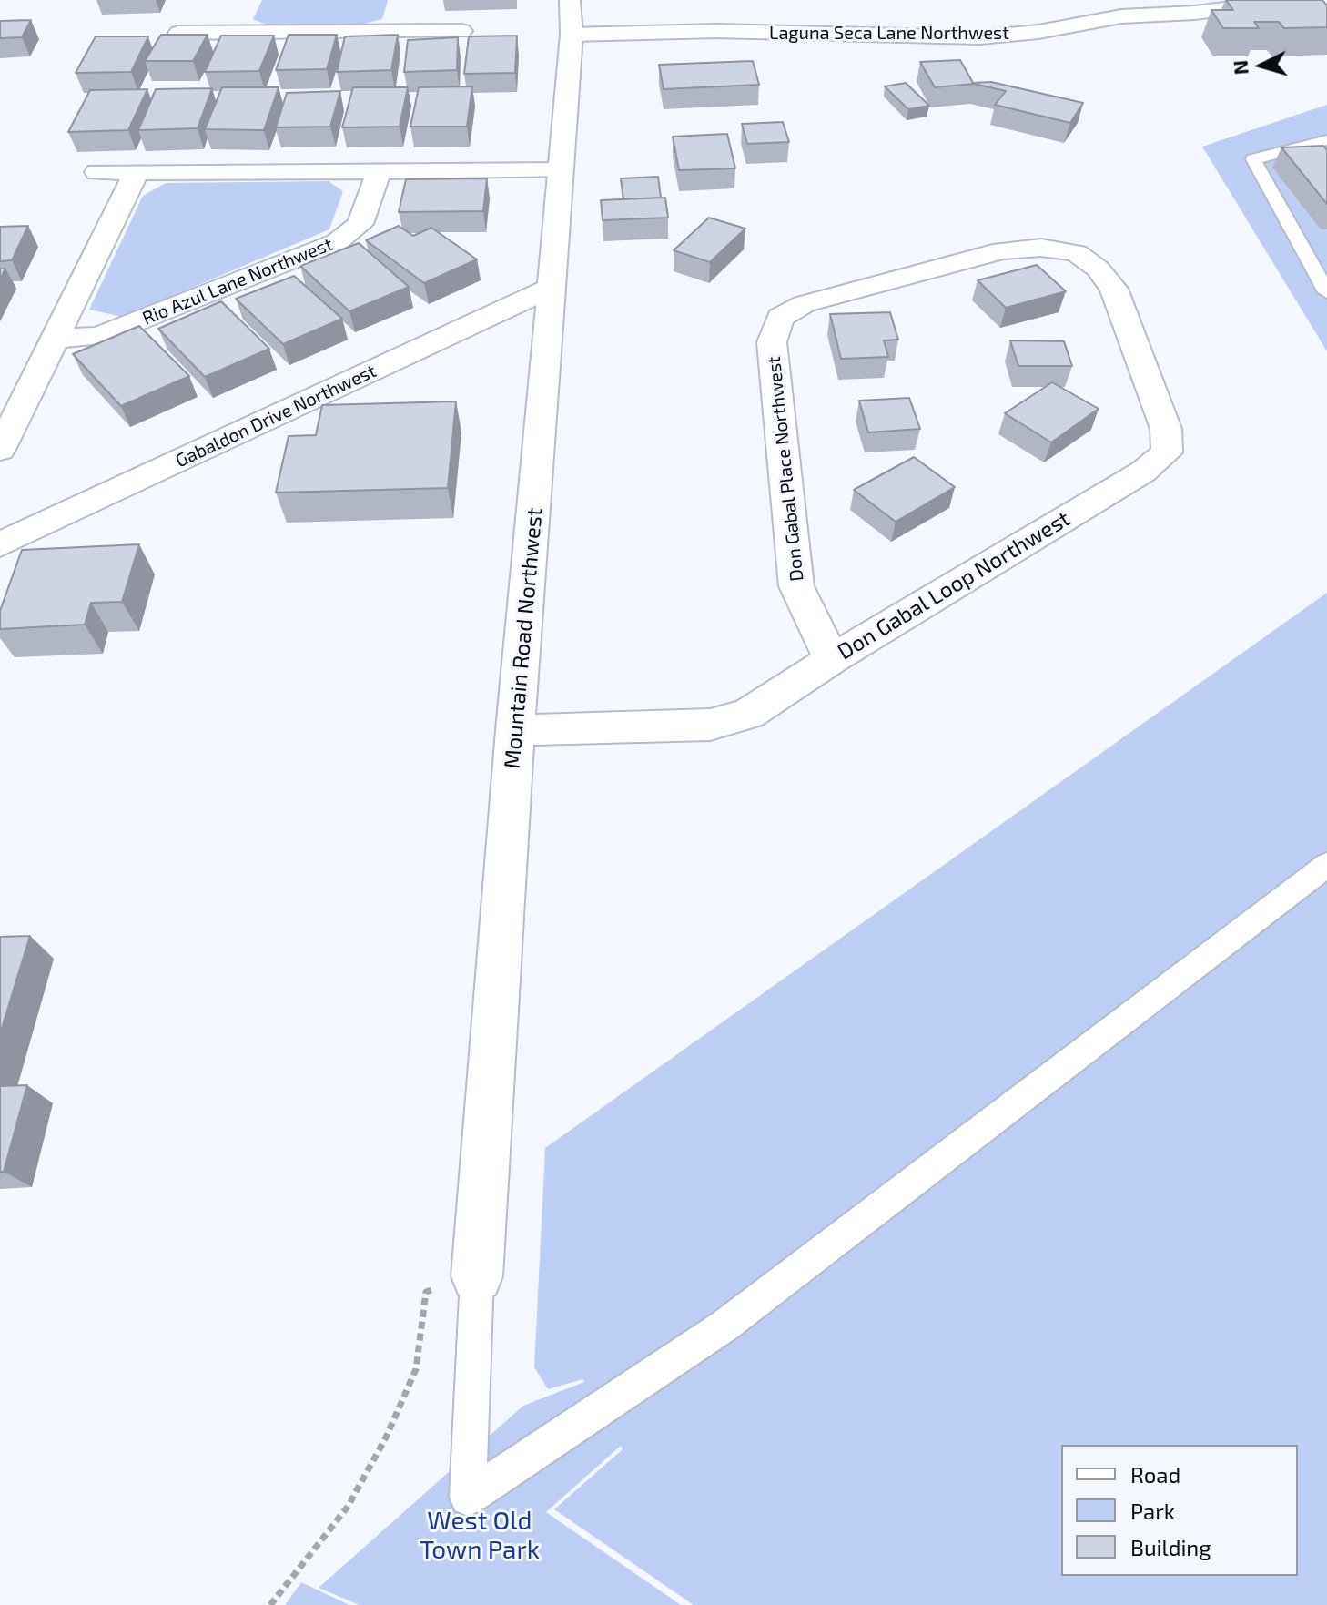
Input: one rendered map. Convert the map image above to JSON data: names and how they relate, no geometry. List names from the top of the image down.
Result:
{
  "streets": {
    "street": [
      "Laguna Seca Lane Northwest",
      "Rio Azul Lane Northwest",
      "Gabaldon Drive Northwest",
      "Don Gabal Place Northwest",
      "Don Gabal Loop Northwest",
      "Mountain Road Northwest"
    ]
  },
  "crossings": [
    ["Laguna Seca Lane Northwest", "Mountain Road Northwest"],
    ["Gabaldon Drive Northwest", "Mountain Road Northwest"],
    ["Don Gabal Place Northwest", "Don Gabal Loop Northwest"],
    ["Don Gabal Loop Northwest", "Mountain Road Northwest"]
  ],
  "parks": ["West Old Town Park"],
  "legend": ["Road", "Park", "Building"],
  "north": "left"
}
